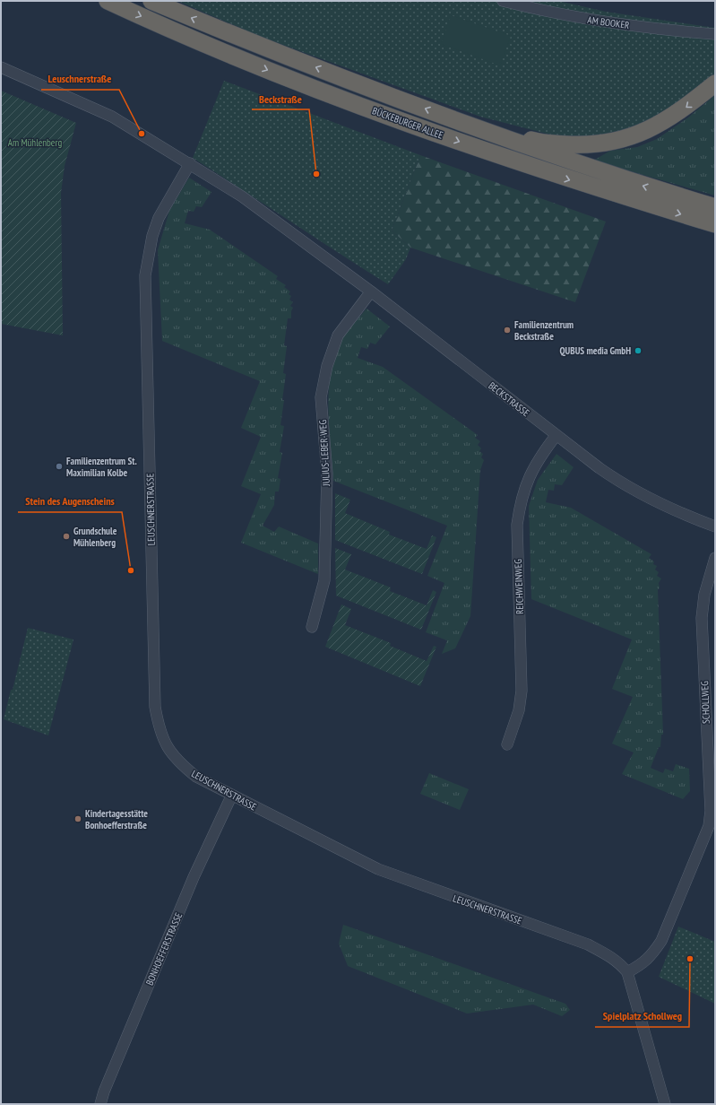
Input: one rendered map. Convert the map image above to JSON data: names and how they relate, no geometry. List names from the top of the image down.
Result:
{
  "streets": {
    "highway": ["BÜCKEBURGER ALLEE"],
    "street": [
      "AM BOOKER",
      "BECKSTRASSE",
      "JULIUS-LEBER-WEG",
      "LEUSCHNERSTRASSE",
      "REICHWEINWEG",
      "SCHOLLWEG",
      "BONHOEFFERSTRASSE"
    ]
  },
  "crossings": [
    ["BECKSTRASSE", "JULIUS-LEBER-WEG"],
    ["BECKSTRASSE", "LEUSCHNERSTRASSE"],
    ["BECKSTRASSE", "REICHWEINWEG"],
    ["LEUSCHNERSTRASSE", "SCHOLLWEG"],
    ["LEUSCHNERSTRASSE", "BONHOEFFERSTRASSE"]
  ],
  "parks": ["Am Mühlenberg"],
  "places": [
    "Leuschnerstraße",
    "Beckstraße",
    "Familienzentrum Beckstraße",
    "QUBUS media GmbH",
    "Familienzentrum St. Maximilian Kolbe",
    "Grundschule Mühlenberg",
    "Stein des Augenscheins",
    "Kindertagesstätte Bonhoefferstraße",
    "Spielplatz Schollweg"
  ]
}
